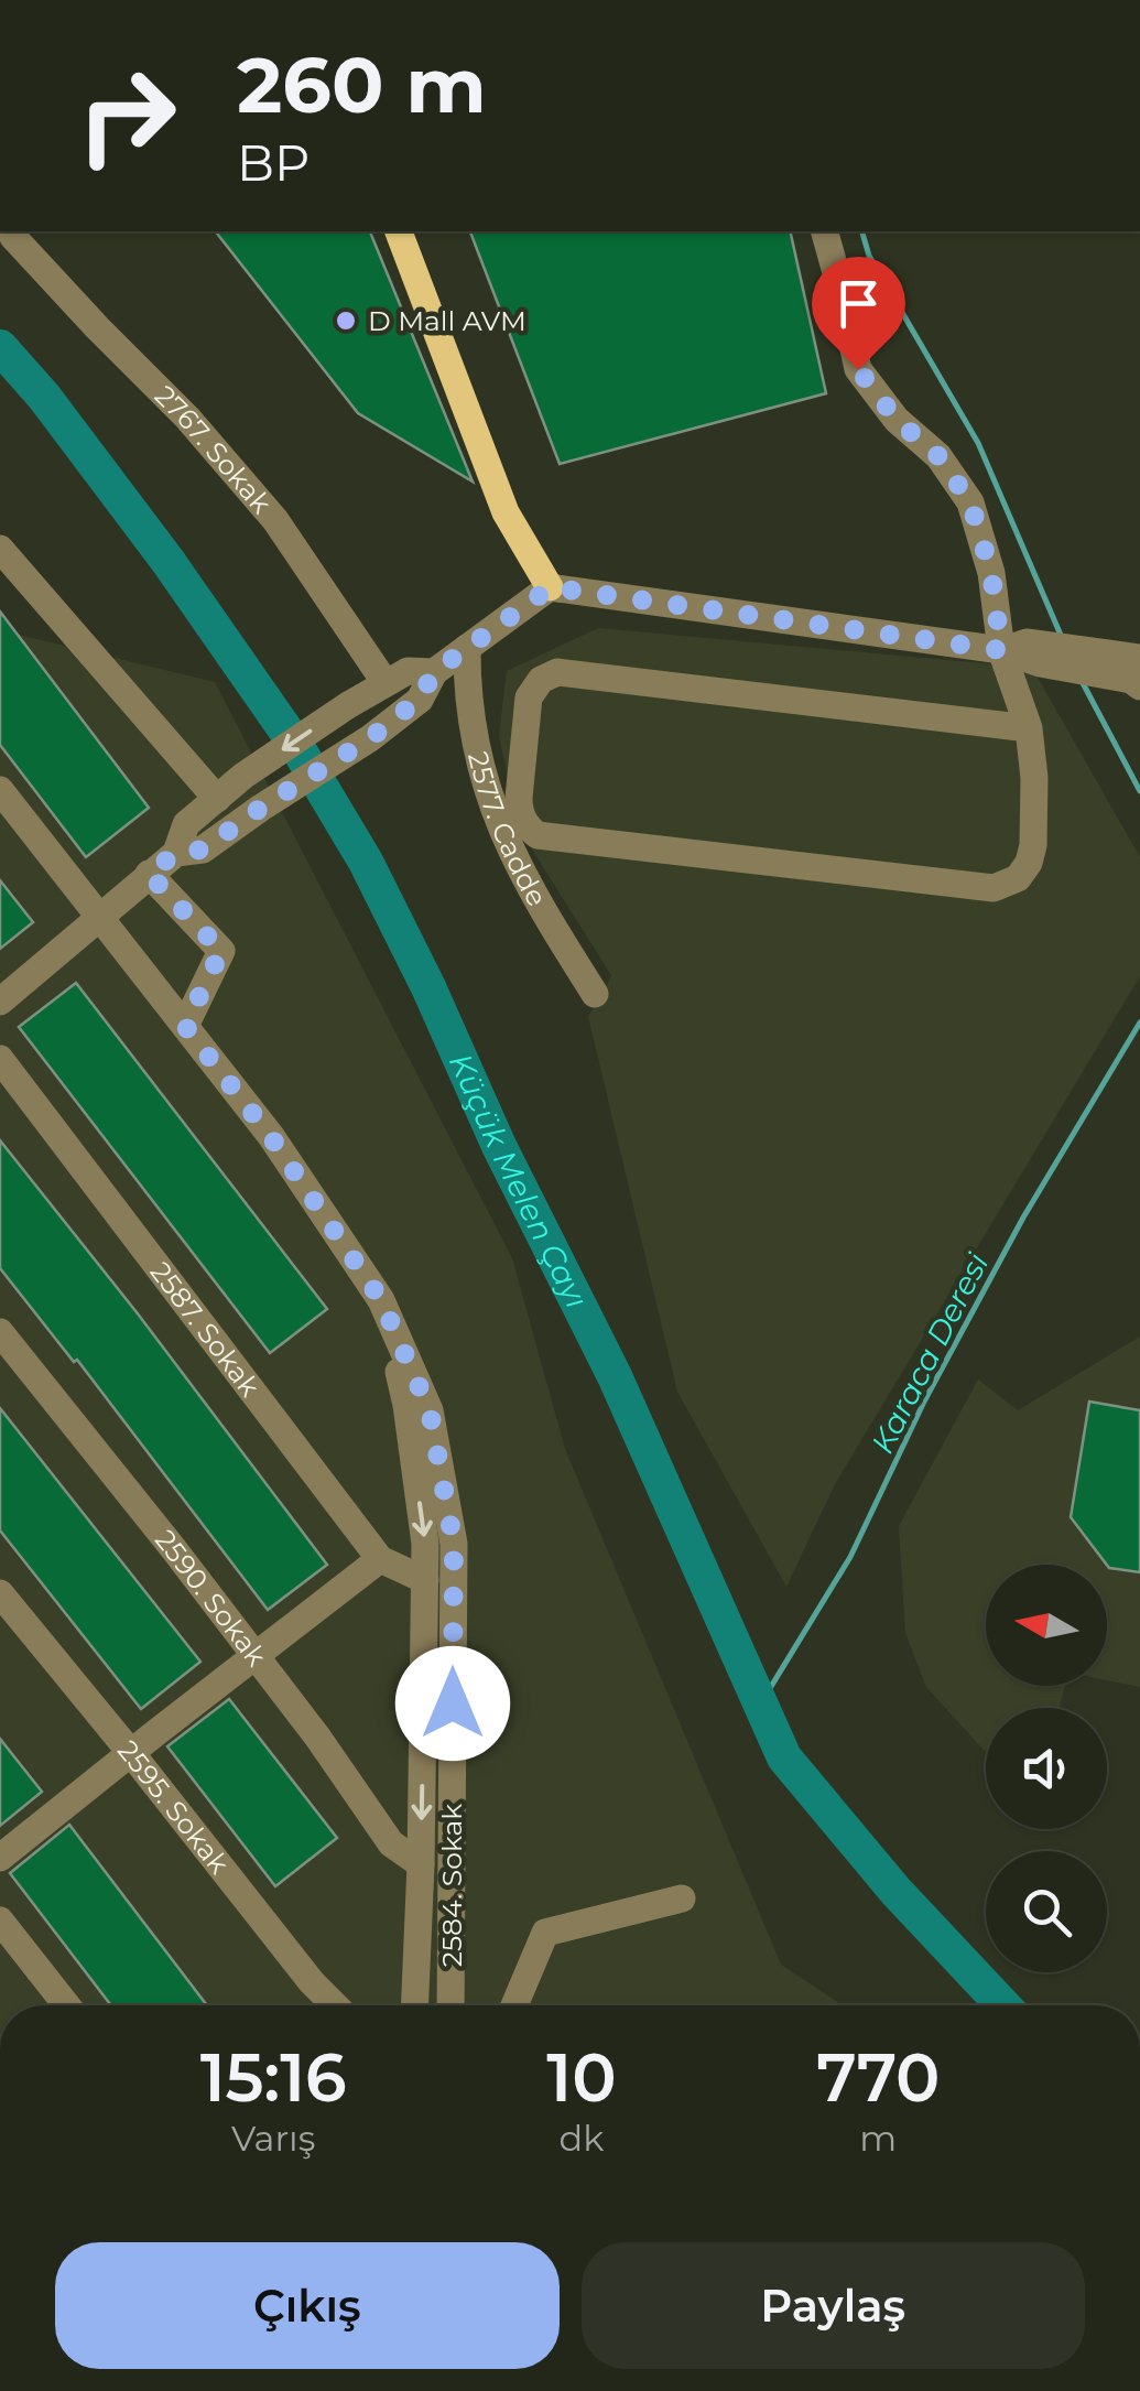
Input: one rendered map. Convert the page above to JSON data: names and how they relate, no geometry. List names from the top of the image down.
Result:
{
  "streets": {
    "street": [
      "2767. Sokak",
      "2577. Cadde",
      "2587. Sokak",
      "2590. Sokak",
      "2595. Sokak",
      "2584. Sokak"
    ]
  },
  "crossings": [
    ["2587. Sokak", "2584. Sokak"],
    ["2590. Sokak", "2584. Sokak"]
  ],
  "water": ["Küçük Melen Çayı", "Karaca Deresi"],
  "places": ["D Mall AVM"],
  "north": "left",
  "page": {
    "turn": ["260 m", "BP"],
    "eta": [
      "15:16",
      "Varış",
      "10",
      "dk",
      "770",
      "m"
    ],
    "buttons": ["Çıkış", "Paylaş"]
  }
}
